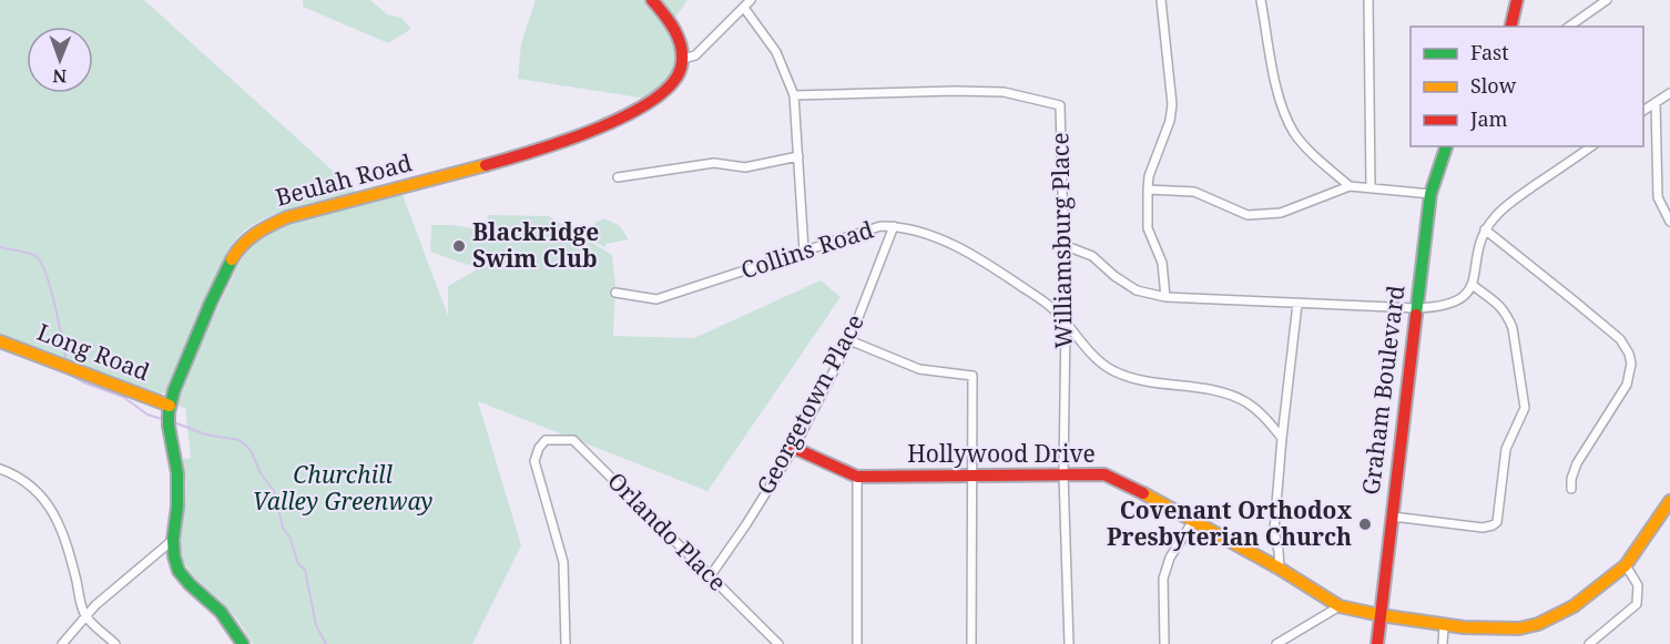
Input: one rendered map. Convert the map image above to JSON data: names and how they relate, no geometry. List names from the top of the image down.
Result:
{
  "streets": {
    "street": [
      "Beulah Road",
      "Williamsburg Place",
      "Collins Road",
      "Long Road",
      "Graham Boulevard",
      "Georgetown Place",
      "Hollywood Drive",
      "Orlando Place"
    ]
  },
  "crossings": [
    ["Beulah Road", "Long Road"],
    ["Williamsburg Place", "Collins Road"],
    ["Williamsburg Place", "Hollywood Drive"],
    ["Collins Road", "Georgetown Place"],
    ["Graham Boulevard", "Hollywood Drive"],
    ["Georgetown Place", "Hollywood Drive"],
    ["Georgetown Place", "Orlando Place"]
  ],
  "parks": ["Churchill Valley Greenway"],
  "places": ["Blackridge Swim Club", "Covenant Orthodox Presbyterian Church"],
  "legend": ["Fast", "Slow", "Jam"],
  "north": "bottom"
}
